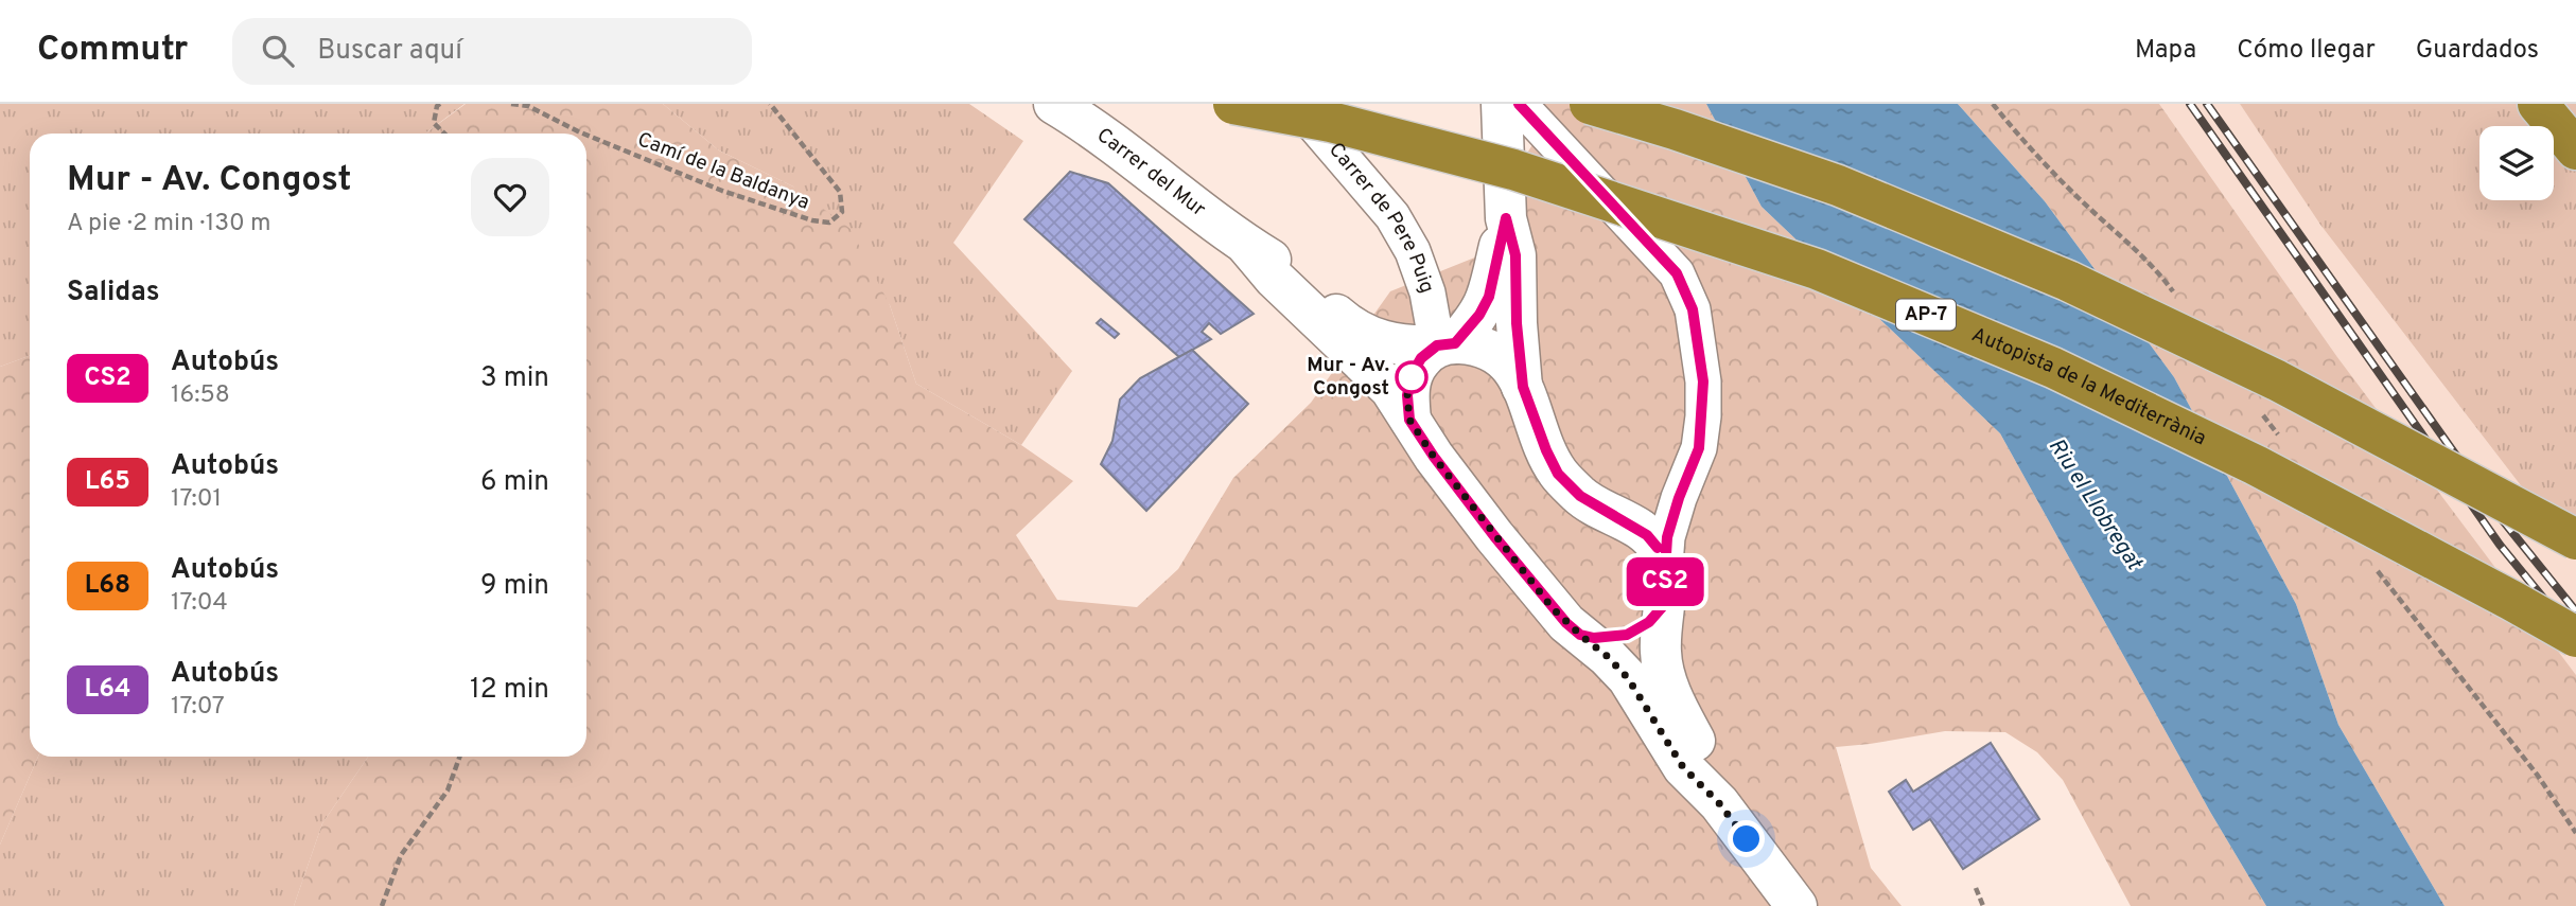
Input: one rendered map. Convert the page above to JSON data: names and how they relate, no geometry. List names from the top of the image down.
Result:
{
  "streets": {
    "highway": ["AP-7", "Autopista de la Mediterrània"],
    "main road": ["Carrer del Mur"],
    "street": ["Carrer de Pere Puig"],
    "path": ["Camí de la Baldanya"]
  },
  "crossings": [
    ["Carrer del Mur", "Carrer de Pere Puig"]
  ],
  "water": ["Riu el Llobregat"],
  "places": ["Mur - Av. Congost"],
  "lines": ["bus line CS2"],
  "page": {
    "header": "Commutr",
    "search": "Buscar aquí",
    "nav": ["Mapa", "Cómo llegar", "Guardados"],
    "on_map": "CS2",
    "heading": [
      ["Mur - Av. Congost", "A pie · 2 min · 130 m"],
      "Salidas"
    ],
    "list": [
      {
        "mark": "CS2",
        "name": "Autobús",
        "note": "16:58",
        "value": "3 min"
      },
      {
        "mark": "L65",
        "name": "Autobús",
        "note": "17:01",
        "value": "6 min"
      },
      {
        "mark": "L68",
        "name": "Autobús",
        "note": "17:04",
        "value": "9 min"
      },
      {
        "mark": "L64",
        "name": "Autobús",
        "note": "17:07",
        "value": "12 min"
      }
    ]
  }
}
